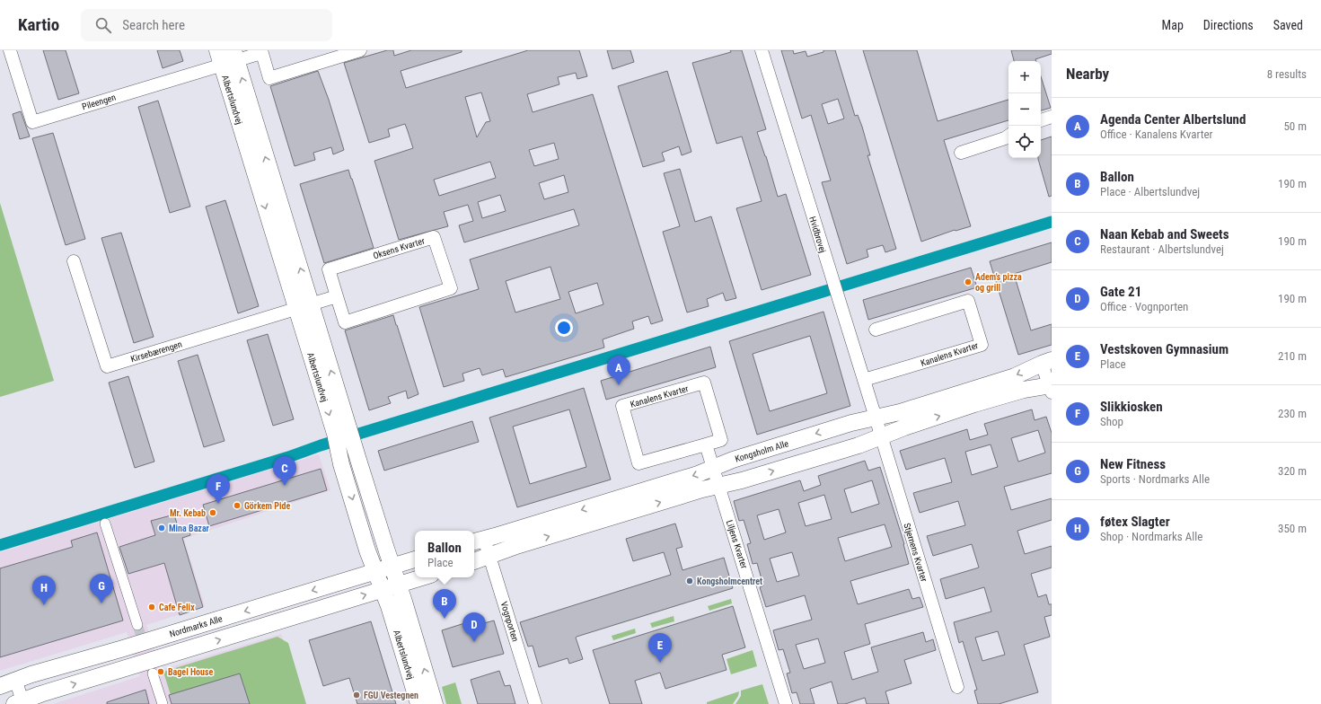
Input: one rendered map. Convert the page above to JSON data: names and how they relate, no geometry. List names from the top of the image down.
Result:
{
  "streets": {
    "street": [
      "Albertslundvej",
      "Pileengen",
      "Hvidbrovej",
      "Oksens Kvarter",
      "Kirsebærengen",
      "Kanalens Kvarter",
      "Kongsholm Alle",
      "Liljens Kvarter",
      "Stjernens Kvarter",
      "Vognporten",
      "Nordmarks Alle"
    ]
  },
  "crossings": [
    ["Albertslundvej", "Pileengen"],
    ["Albertslundvej", "Kirsebærengen"],
    ["Albertslundvej", "Nordmarks Alle"],
    ["Hvidbrovej", "Kanalens Kvarter"],
    ["Hvidbrovej", "Kongsholm Alle"],
    ["Hvidbrovej", "Stjernens Kvarter"],
    ["Kongsholm Alle", "Liljens Kvarter"],
    ["Kongsholm Alle", "Stjernens Kvarter"],
    ["Kongsholm Alle", "Vognporten"]
  ],
  "places": [
    "Adem’s pizza og grill",
    "Görkem Pide",
    "Mr. Kebab",
    "Mina Bazar",
    "Kongsholmcentret",
    "Cafe Felix",
    "Bagel House",
    "FGU Vestegnen"
  ],
  "page": {
    "header": "Kartio",
    "search": "Search here",
    "nav": ["Map", "Directions", "Saved"],
    "heading": ["Nearby", "8 results"],
    "map_buttons": ["+", "−"],
    "list": [
      {
        "mark": "A",
        "name": "Agenda Center Albertslund",
        "note": "Office · Kanalens Kvarter",
        "value": "50 m"
      },
      {
        "mark": "B",
        "name": "Ballon",
        "note": "Place · Albertslundvej",
        "value": "190 m"
      },
      {
        "mark": "C",
        "name": "Naan Kebab and Sweets",
        "note": "Restaurant · Albertslundvej",
        "value": "190 m"
      },
      {
        "mark": "D",
        "name": "Gate 21",
        "note": "Office · Vognporten",
        "value": "190 m"
      },
      {
        "mark": "E",
        "name": "Vestskoven Gymnasium",
        "note": "Place",
        "value": "210 m"
      },
      {
        "mark": "F",
        "name": "Slikkiosken",
        "note": "Shop",
        "value": "230 m"
      },
      {
        "mark": "G",
        "name": "New Fitness",
        "note": "Sports · Nordmarks Alle",
        "value": "320 m"
      },
      {
        "mark": "H",
        "name": "føtex Slagter",
        "note": "Shop · Nordmarks Alle",
        "value": "350 m"
      }
    ],
    "pins": [
      "A",
      "C",
      "F",
      "G",
      "H",
      "B",
      "D",
      "E"
    ],
    "popup": ["Ballon", "Place"]
  }
}
